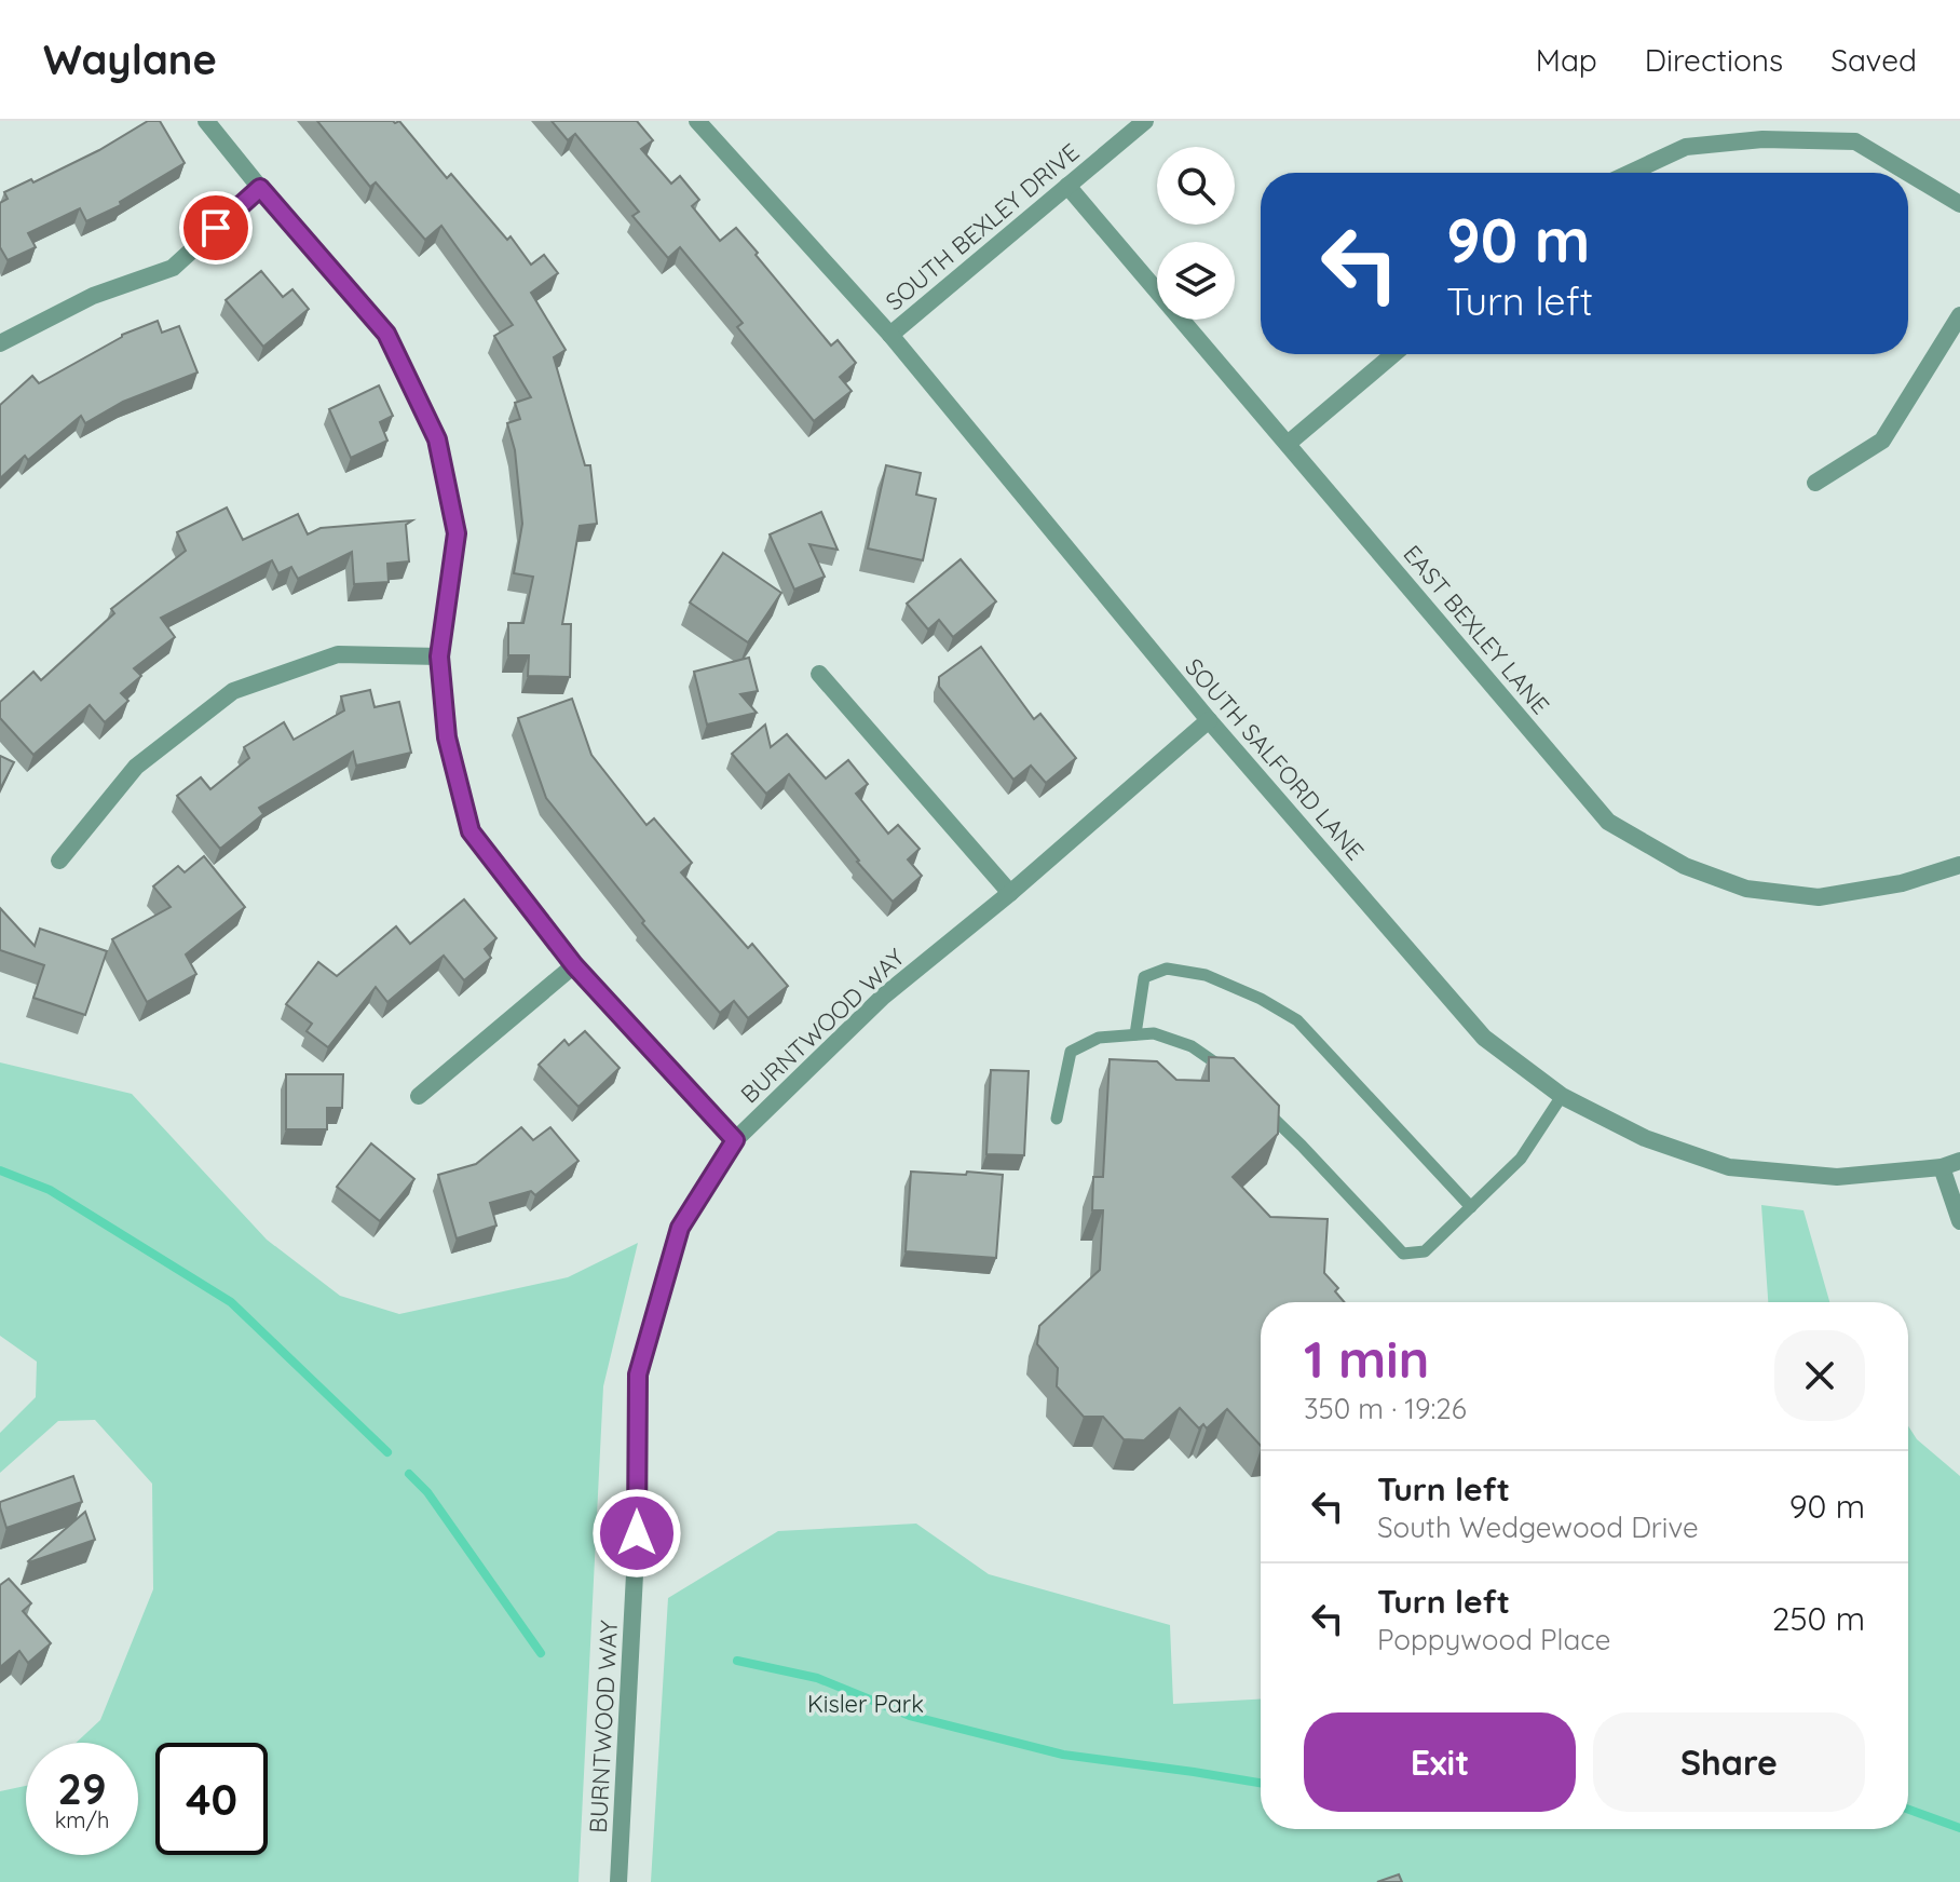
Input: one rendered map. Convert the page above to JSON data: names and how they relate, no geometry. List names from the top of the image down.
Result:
{
  "streets": {
    "street": [
      "SOUTH BEXLEY DRIVE",
      "EAST BEXLEY LANE",
      "SOUTH SALFORD LANE",
      "BURNTWOOD WAY"
    ]
  },
  "crossings": [
    ["SOUTH BEXLEY DRIVE", "EAST BEXLEY LANE"],
    ["SOUTH BEXLEY DRIVE", "SOUTH SALFORD LANE"],
    ["SOUTH SALFORD LANE", "BURNTWOOD WAY"]
  ],
  "parks": ["Kisler Park"],
  "page": {
    "header": "Waylane",
    "nav": ["Map", "Directions", "Saved"],
    "turn": ["90 m", "Turn left"],
    "heading": ["1 min", "350 m · 19:26"],
    "list": [
      {
        "name": "Turn left",
        "note": "South Wedgewood Drive",
        "value": "90 m"
      },
      {
        "name": "Turn left",
        "note": "Poppywood Place",
        "value": "250 m"
      }
    ],
    "buttons": ["Exit", "Share"],
    "speed": "29 km/h",
    "limit": "40"
  }
}
